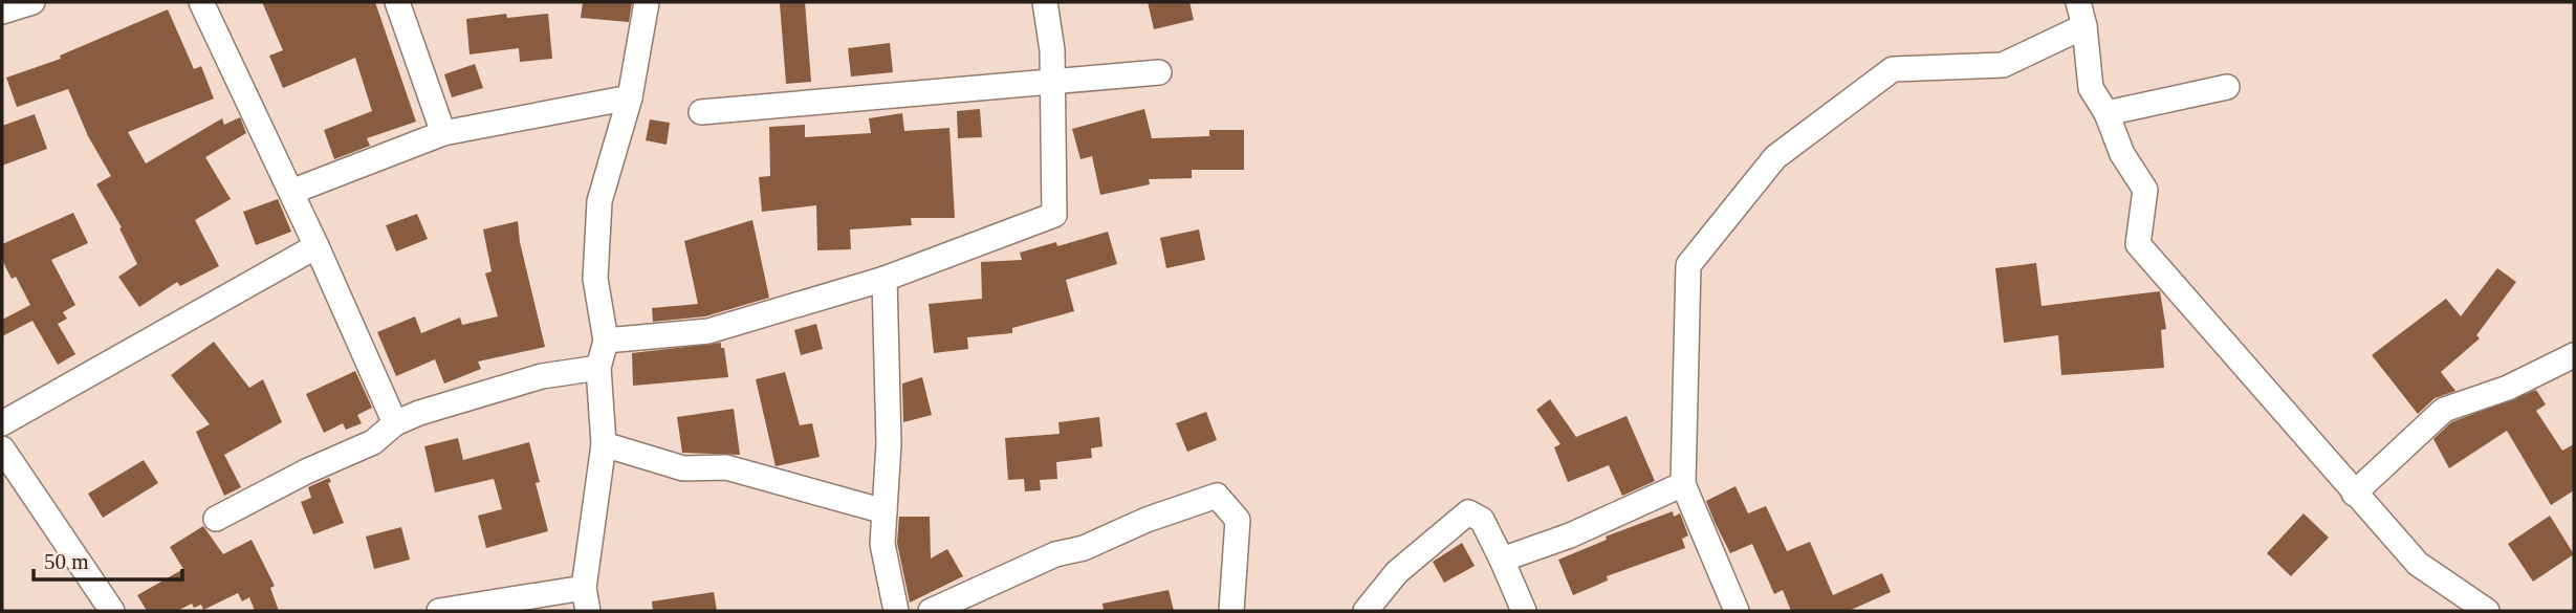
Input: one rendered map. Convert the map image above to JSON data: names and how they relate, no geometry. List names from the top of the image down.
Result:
{
  "scale_bar": "50 m"
}
